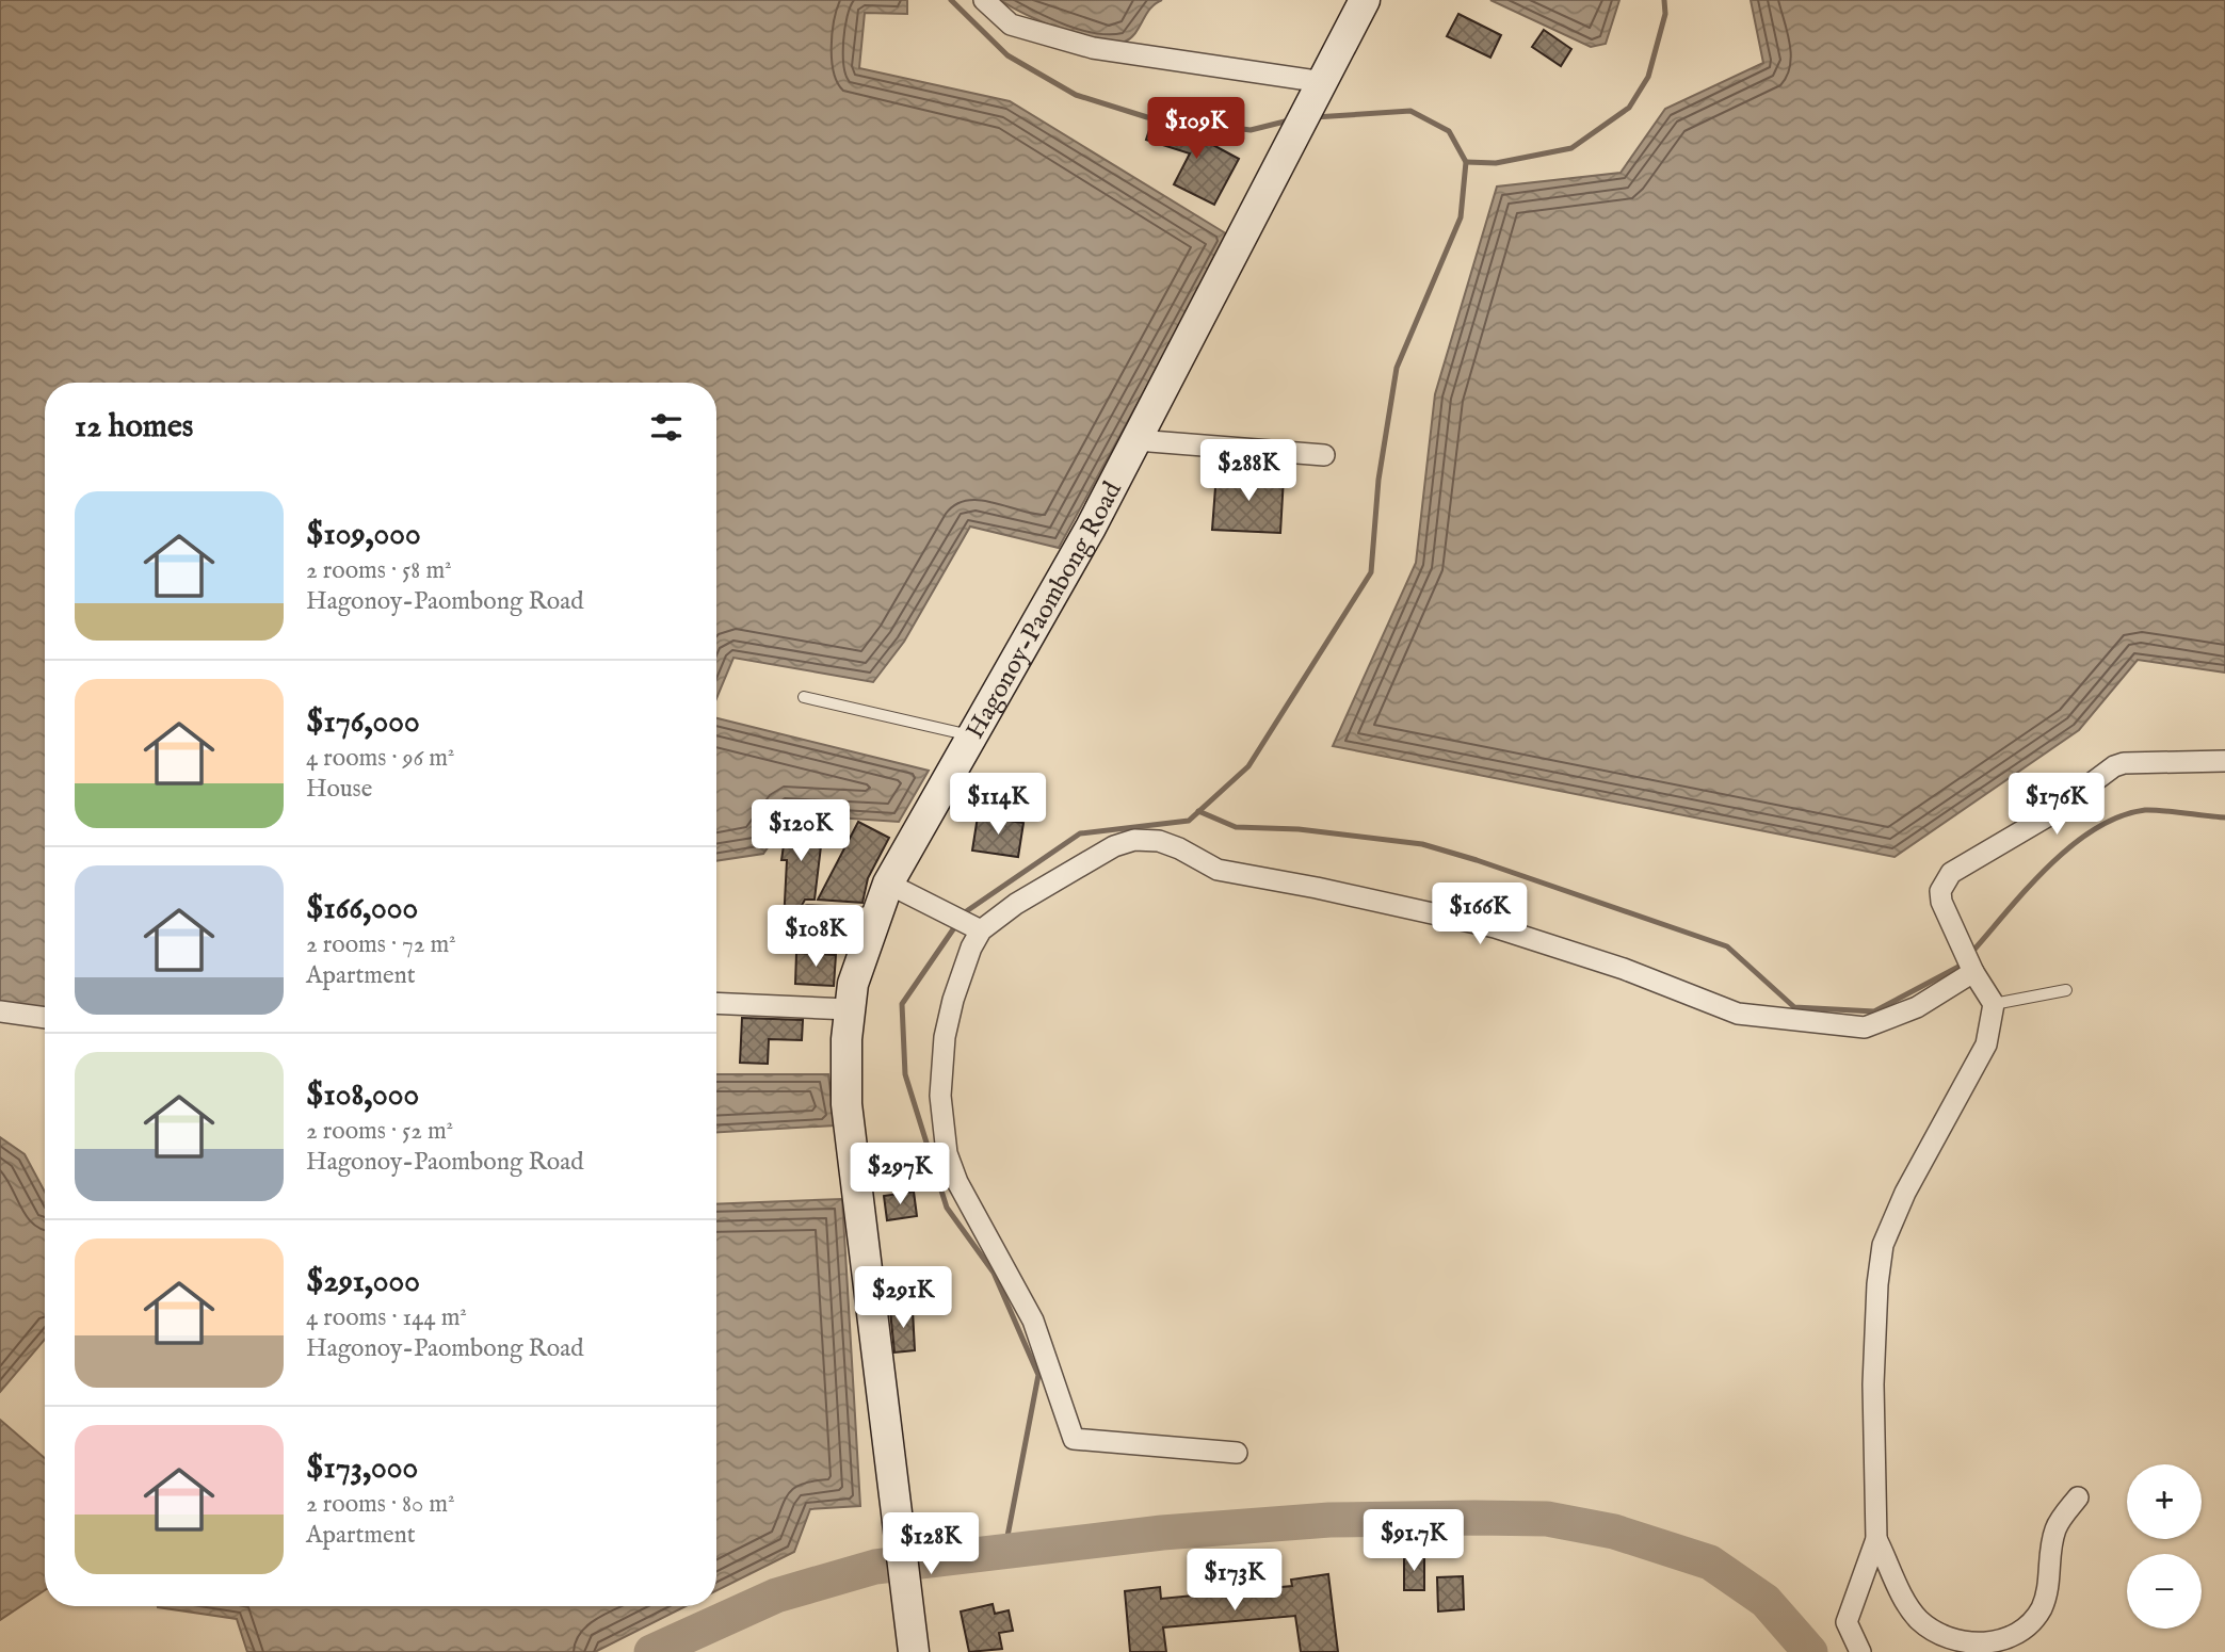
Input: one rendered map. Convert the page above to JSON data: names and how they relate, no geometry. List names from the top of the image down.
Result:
{
  "streets": {
    "main road": ["Hagonoy-Paombong Road"]
  },
  "page": {
    "price": [
      "$109K",
      "$288K",
      "$114K",
      "$176K",
      "$120K",
      "$166K",
      "$108K",
      "$297K",
      "$291K",
      "$91.7K",
      "$128K",
      "$173K"
    ],
    "heading": "12 homes",
    "list": [
      {
        "name": "$109,000",
        "note": "2 rooms · 58 m² · Hagonoy-Paombong Road"
      },
      {
        "name": "$176,000",
        "note": "4 rooms · 96 m² · House"
      },
      {
        "name": "$166,000",
        "note": "2 rooms · 72 m² · Apartment"
      },
      {
        "name": "$108,000",
        "note": "2 rooms · 52 m² · Hagonoy-Paombong Road"
      },
      {
        "name": "$291,000",
        "note": "4 rooms · 144 m² · Hagonoy-Paombong Road"
      },
      {
        "name": "$173,000",
        "note": "2 rooms · 80 m² · Apartment"
      }
    ],
    "map_buttons": ["+", "−"]
  }
}
